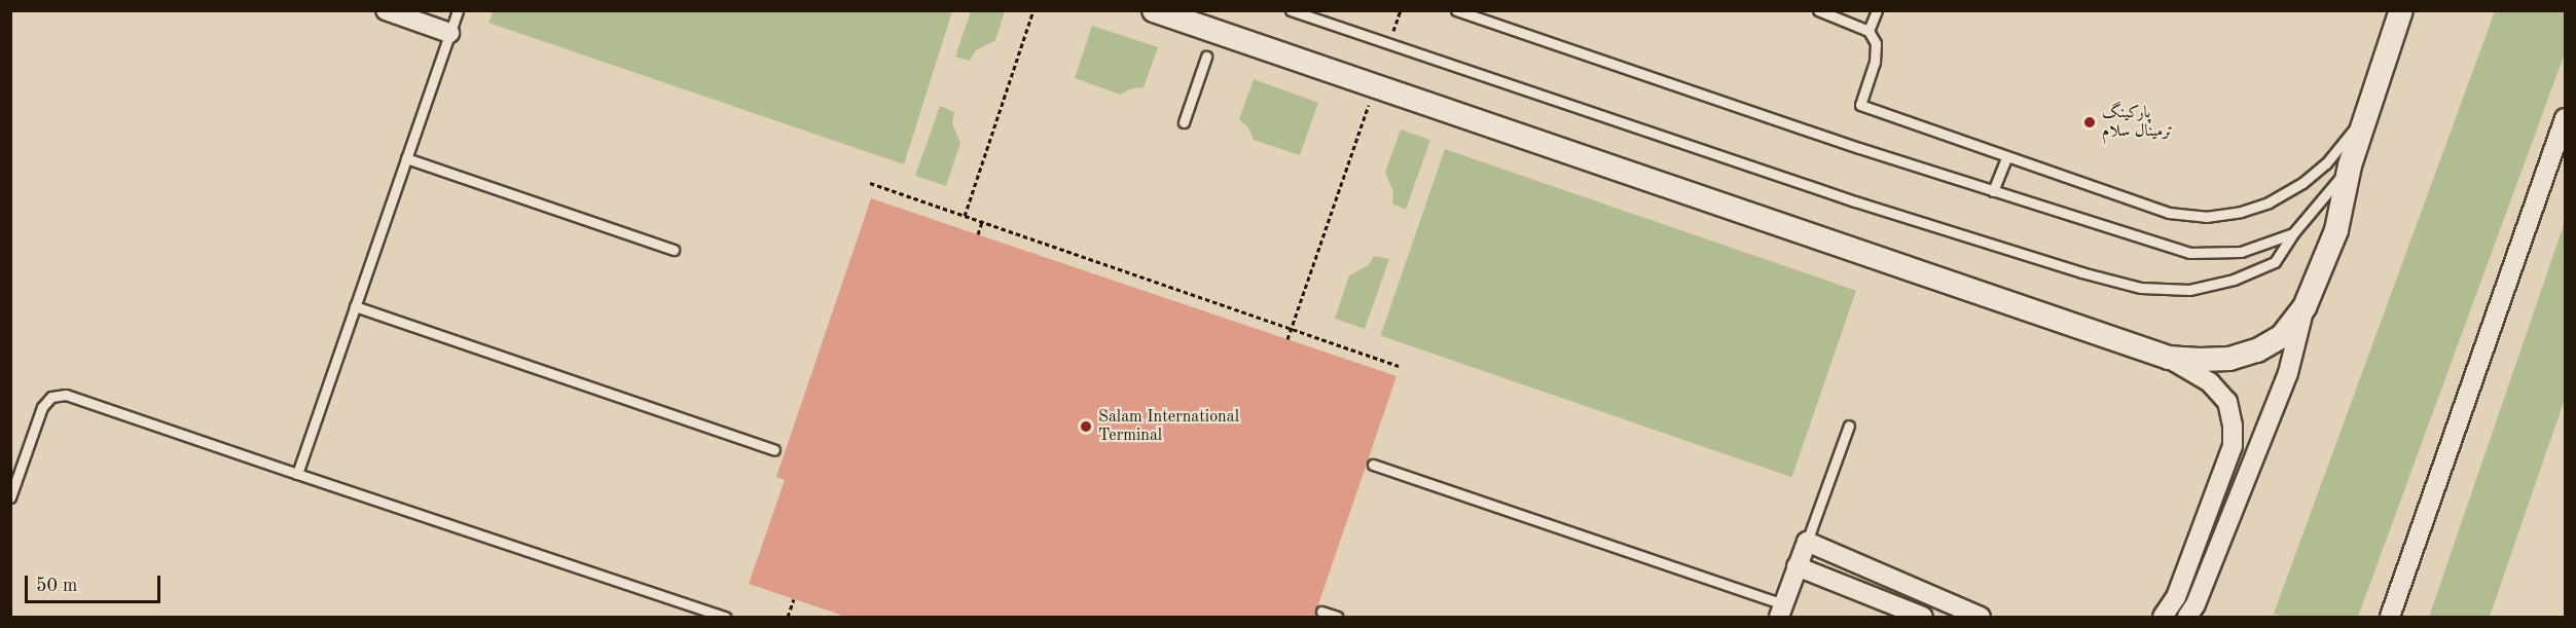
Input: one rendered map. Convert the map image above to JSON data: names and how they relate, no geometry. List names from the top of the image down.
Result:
{
  "places": ["پارکینگ ترمینال سلام", "Salam International Terminal"],
  "scale_bar": "50 m"
}
